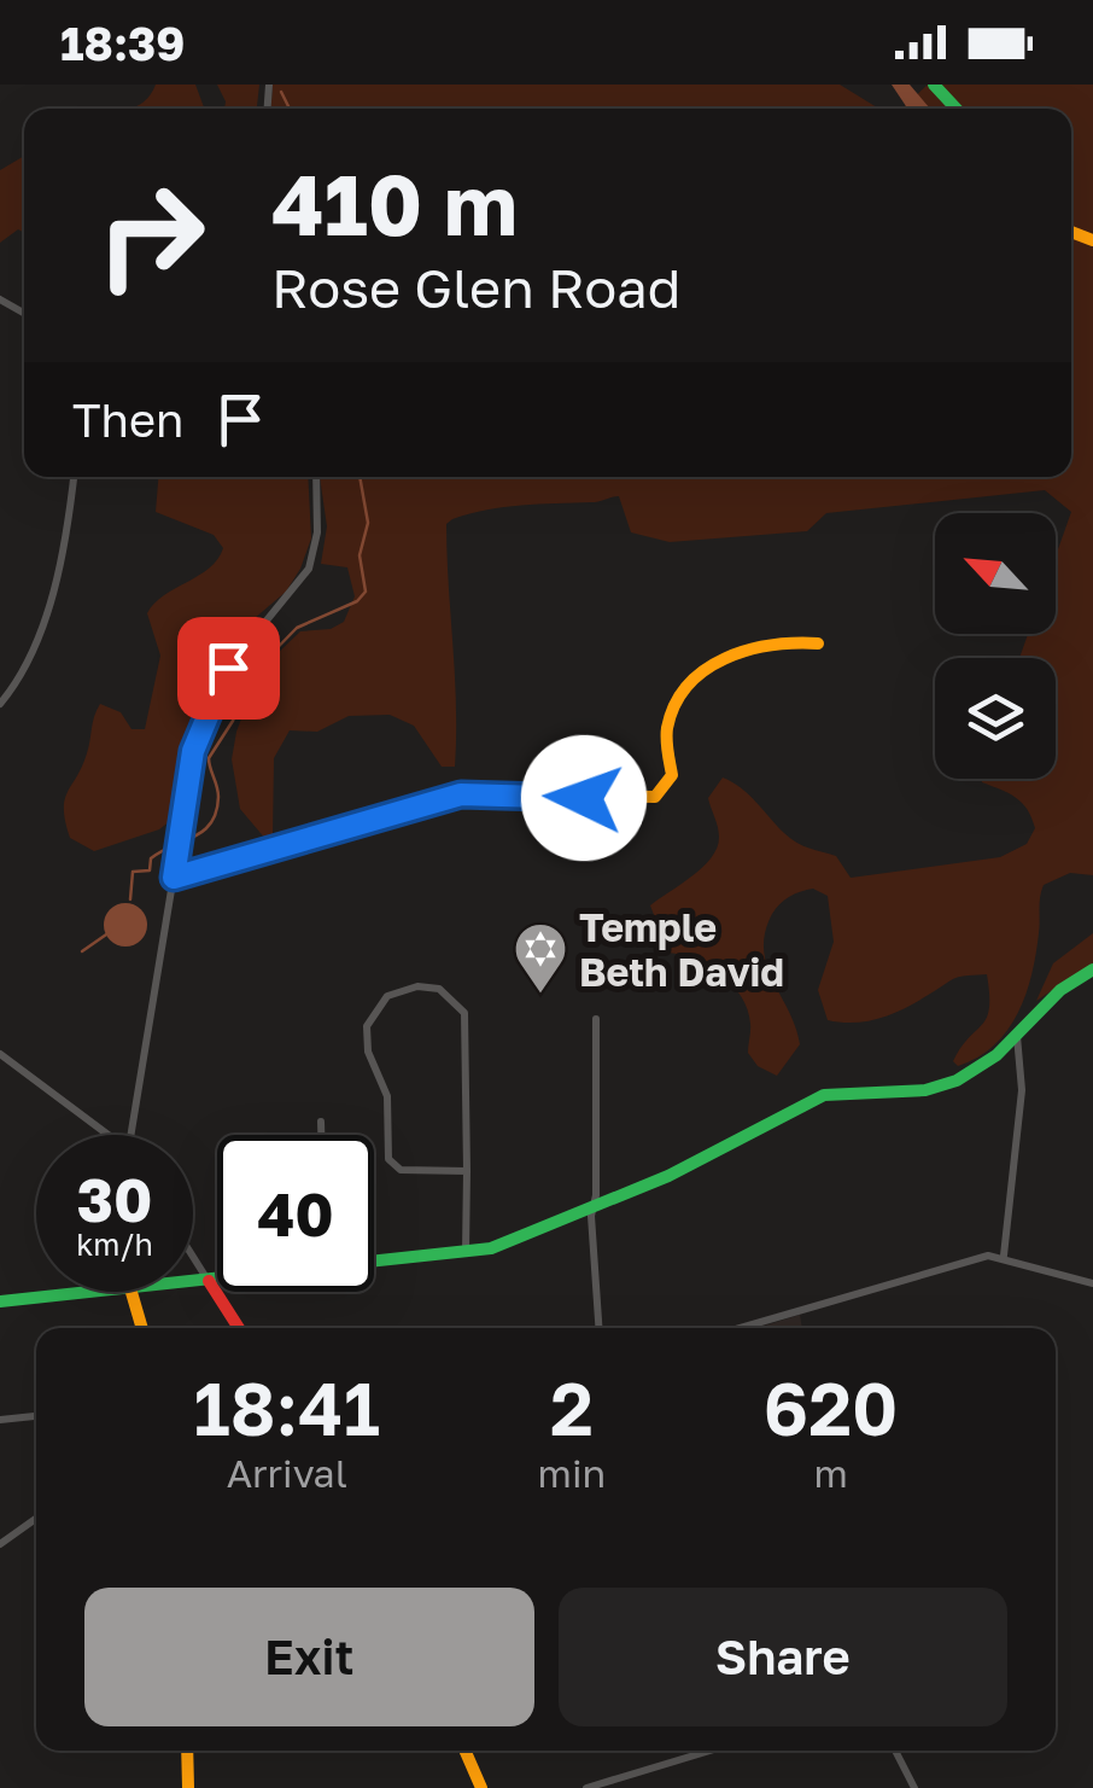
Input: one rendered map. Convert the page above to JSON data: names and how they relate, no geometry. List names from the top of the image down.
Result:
{
  "places": {
    "synagogue": ["Temple Beth David"]
  },
  "north": "top left",
  "page": {
    "status": "18:39",
    "turn": ["410 m", "Rose Glen Road"],
    "then": "Then",
    "speed": "30 km/h",
    "limit": "40",
    "eta": [
      "18:41",
      "Arrival",
      "2",
      "min",
      "620",
      "m"
    ],
    "buttons": ["Exit", "Share"]
  }
}
